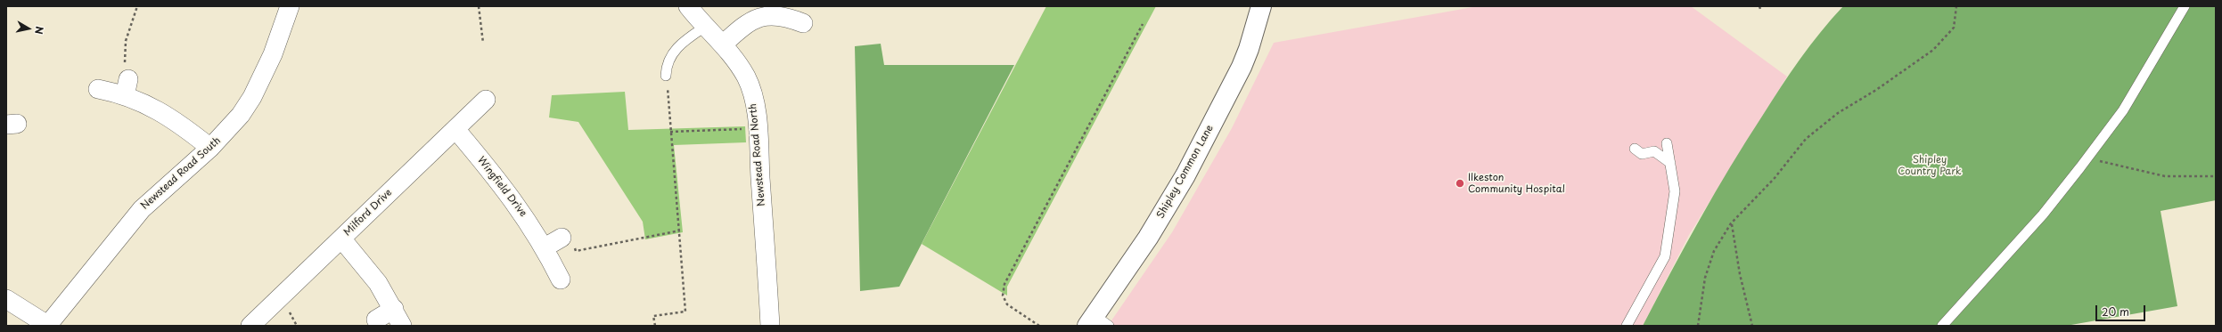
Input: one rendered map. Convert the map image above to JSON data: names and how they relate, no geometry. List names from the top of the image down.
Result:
{
  "streets": {
    "street": [
      "Newstead Road North",
      "Shipley Common Lane",
      "Newstead Road South",
      "Wingfield Drive",
      "Milford Drive"
    ]
  },
  "crossings": [
    ["Wingfield Drive", "Milford Drive"]
  ],
  "parks": ["Shipley Country Park"],
  "places": ["Ilkeston Community Hospital"],
  "scale_bar": "20 m",
  "north": "right"
}
